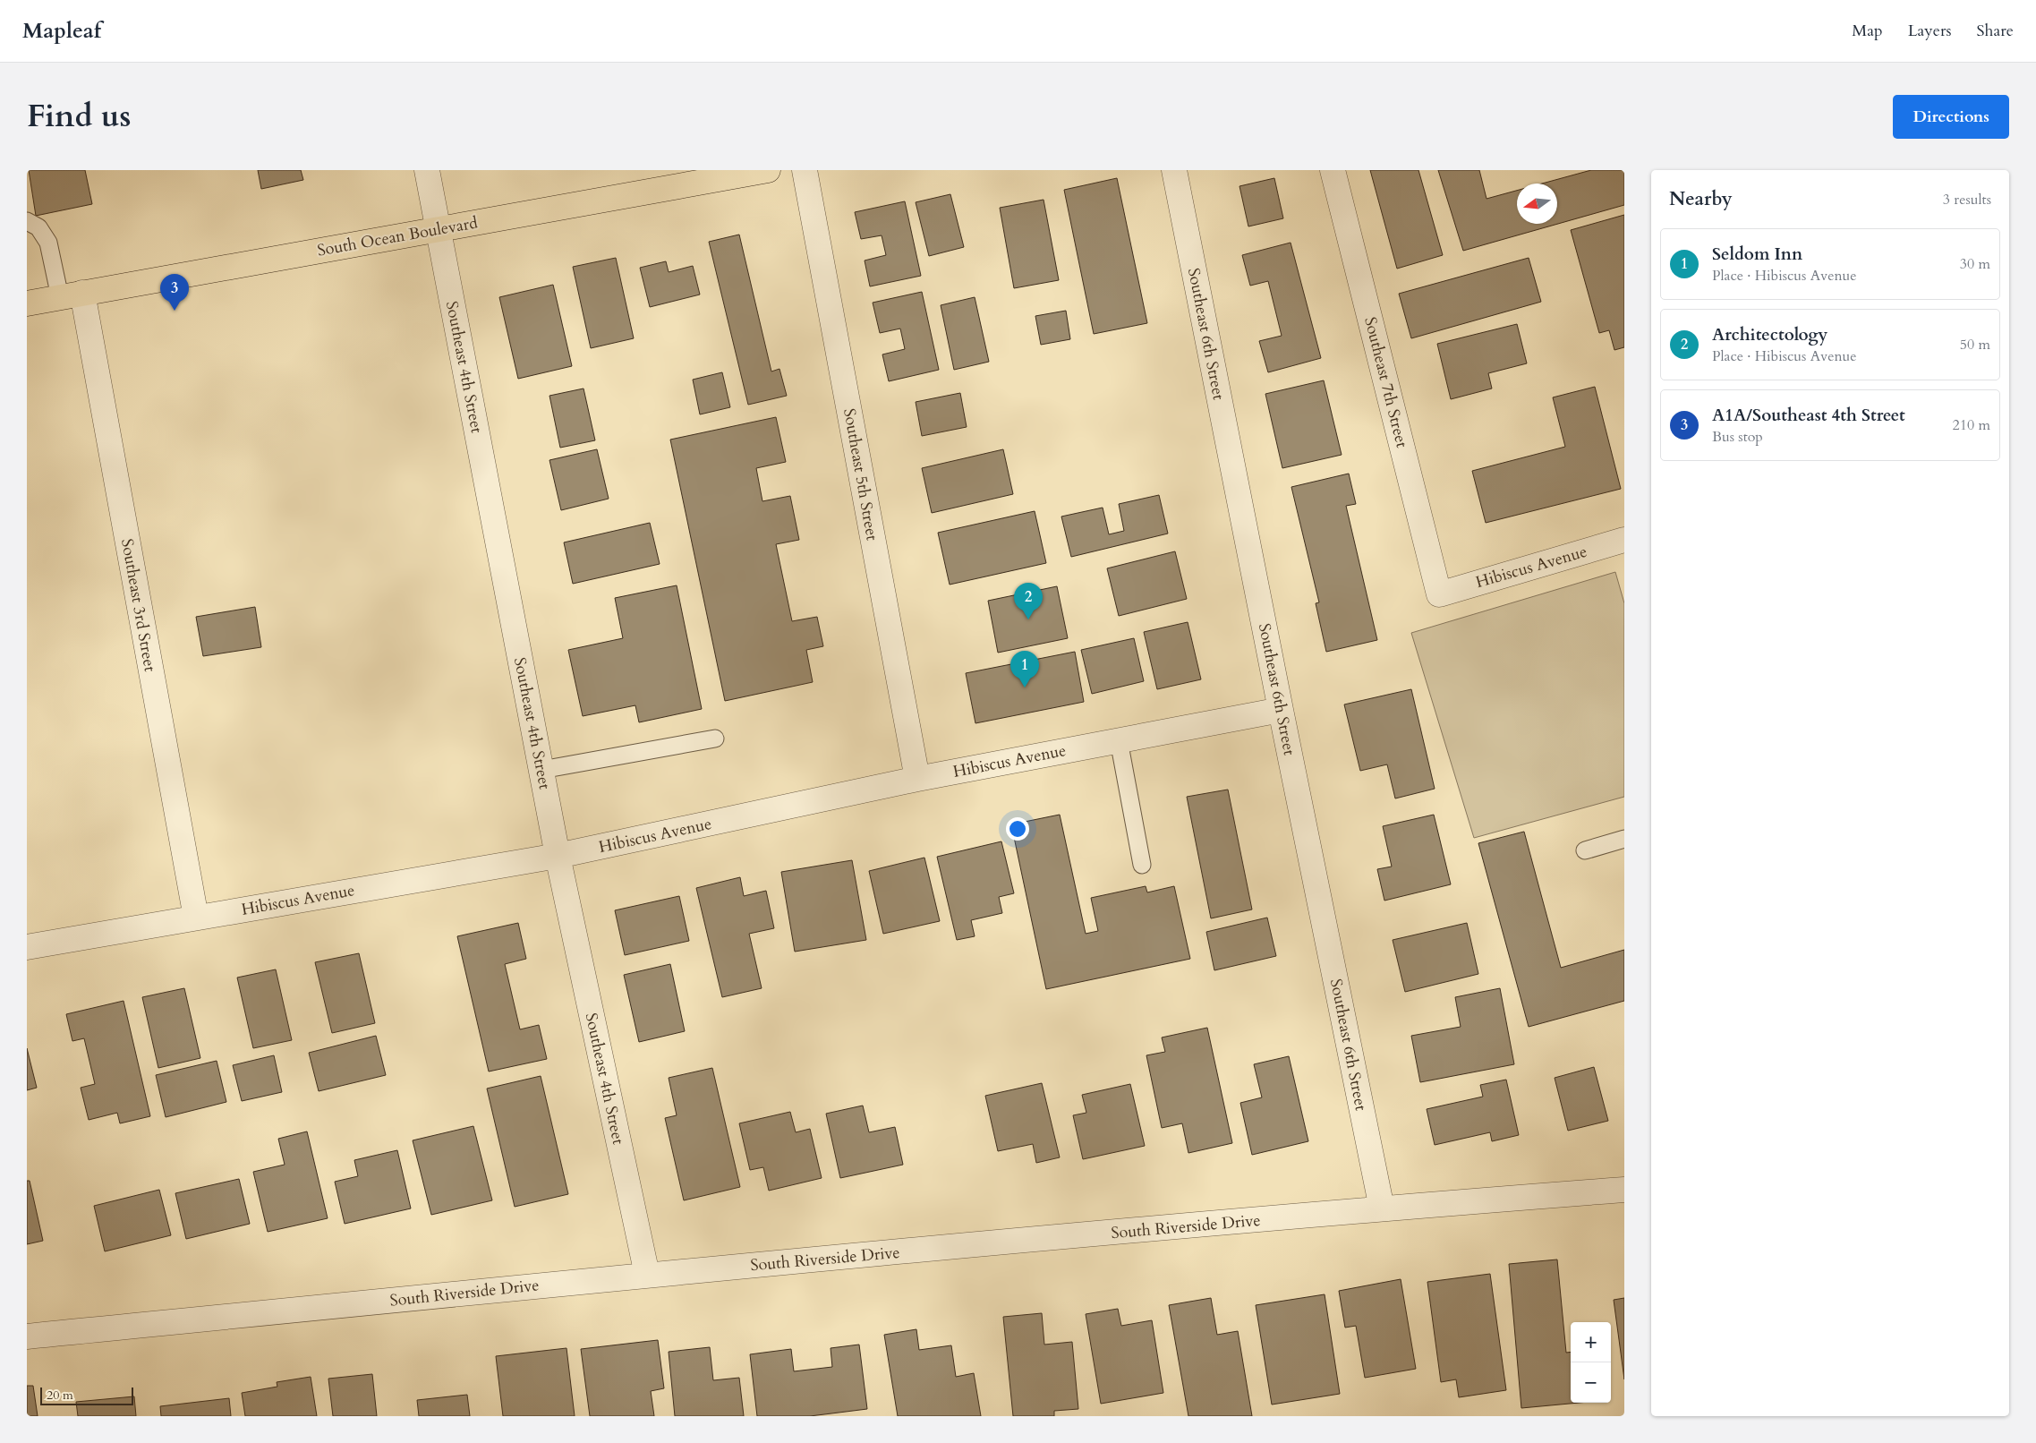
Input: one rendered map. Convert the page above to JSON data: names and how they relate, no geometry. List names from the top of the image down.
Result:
{
  "streets": {
    "main road": ["South Ocean Boulevard"],
    "street": [
      "Southeast 6th Street",
      "Southeast 4th Street",
      "Southeast 7th Street",
      "Southeast 5th Street",
      "Hibiscus Avenue",
      "Southeast 3rd Street",
      "South Riverside Drive"
    ]
  },
  "crossings": [
    ["South Ocean Boulevard", "Southeast 4th Street"],
    ["South Ocean Boulevard", "Southeast 3rd Street"],
    ["Southeast 6th Street", "Hibiscus Avenue"],
    ["Southeast 6th Street", "South Riverside Drive"],
    ["Southeast 4th Street", "Hibiscus Avenue"],
    ["Southeast 4th Street", "South Riverside Drive"],
    ["Southeast 7th Street", "Hibiscus Avenue"],
    ["Southeast 5th Street", "Hibiscus Avenue"],
    ["Hibiscus Avenue", "Southeast 3rd Street"]
  ],
  "scale_bar": "20 m",
  "north": "left",
  "page": {
    "header": "Mapleaf",
    "nav": ["Map", "Layers", "Share"],
    "title": "Find us",
    "buttons": "Directions",
    "heading": ["Nearby", "3 results"],
    "list": [
      {
        "mark": "1",
        "name": "Seldom Inn",
        "note": "Place · Hibiscus Avenue",
        "value": "30 m"
      },
      {
        "mark": "2",
        "name": "Architectology",
        "note": "Place · Hibiscus Avenue",
        "value": "50 m"
      },
      {
        "mark": "3",
        "name": "A1A/Southeast 4th Street",
        "note": "Bus stop",
        "value": "210 m"
      }
    ],
    "pins": ["3", "2", "1"],
    "map_buttons": ["+", "−"],
    "scale": "20 m"
  }
}
